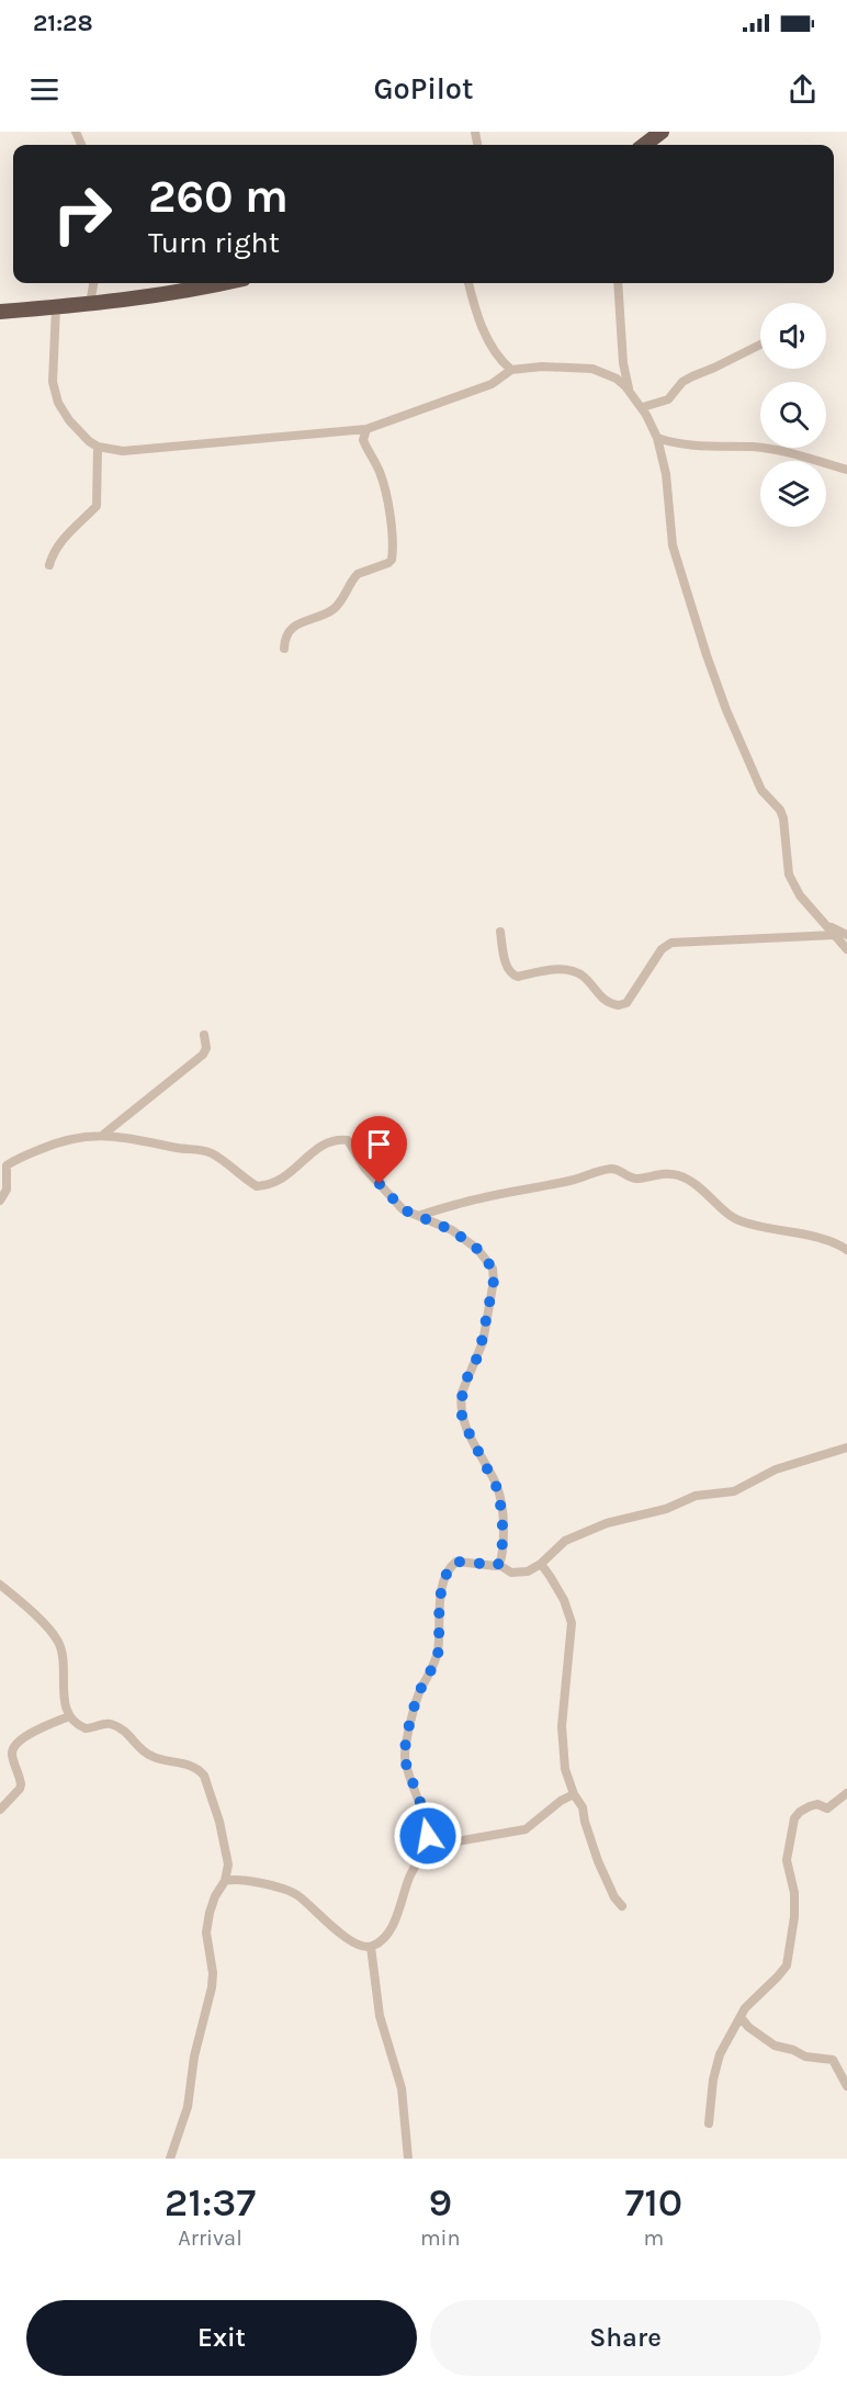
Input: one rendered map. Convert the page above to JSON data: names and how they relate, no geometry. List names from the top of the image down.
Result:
{
  "page": {
    "status": "21:28",
    "header": "GoPilot",
    "turn": ["260 m", "Turn right"],
    "eta": [
      "21:37",
      "Arrival",
      "9",
      "min",
      "710",
      "m"
    ],
    "buttons": ["Exit", "Share"]
  }
}
